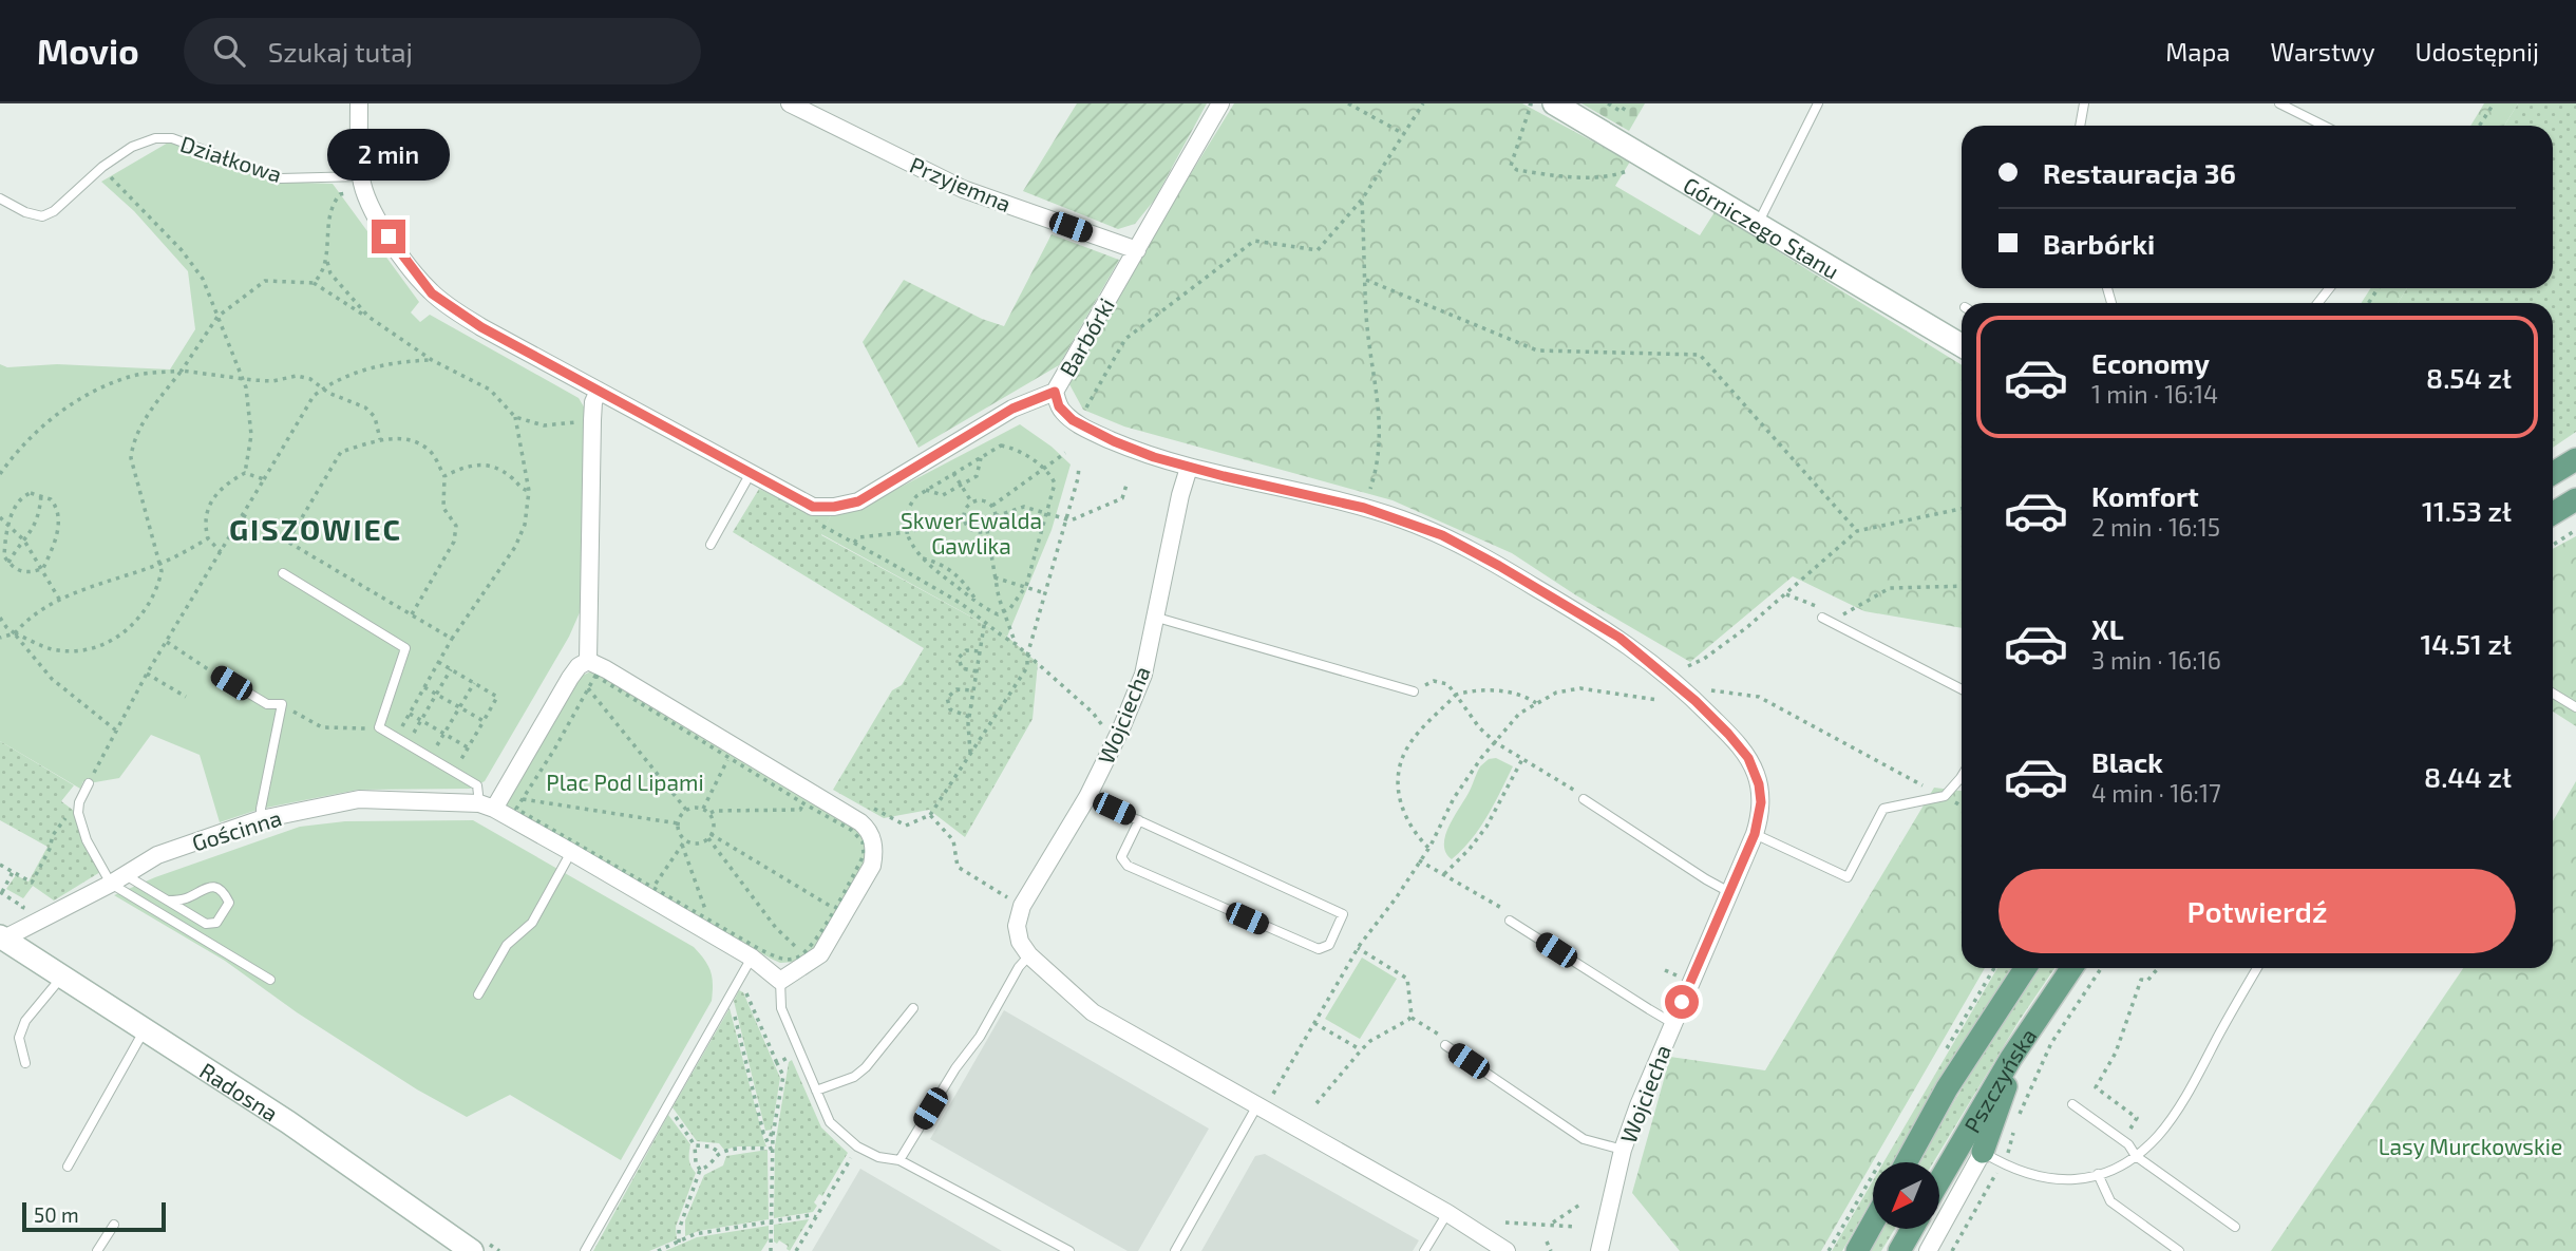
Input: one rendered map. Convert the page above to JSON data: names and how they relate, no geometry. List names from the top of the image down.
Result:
{
  "streets": {
    "main road": ["Pszczyńska"],
    "street": [
      "Przyjemna",
      "Górniczego Stanu",
      "Barbórki",
      "Wojciecha",
      "Gościnna",
      "Radosna"
    ],
    "lane": ["Działkowa"]
  },
  "crossings": [
    ["Przyjemna", "Barbórki"],
    ["Barbórki", "Wojciecha"],
    ["Gościnna", "Radosna"]
  ],
  "districts": ["GISZOWIEC"],
  "parks": ["Skwer Ewalda Gawlika", "Plac Pod Lipami", "Lasy Murckowskie"],
  "scale_bar": "50 m",
  "north": "bottom left",
  "page": {
    "header": "Movio",
    "search": "Szukaj tutaj",
    "nav": ["Mapa", "Warstwy", "Udostępnij"],
    "banner": ["Restauracja 36", "Barbórki"],
    "bubble": "2 min",
    "list": [
      {
        "name": "Economy",
        "note": "1 min · 16:14",
        "value": "8.54 zł"
      },
      {
        "name": "Komfort",
        "note": "2 min · 16:15",
        "value": "11.53 zł"
      },
      {
        "name": "XL",
        "note": "3 min · 16:16",
        "value": "14.51 zł"
      },
      {
        "name": "Black",
        "note": "4 min · 16:17",
        "value": "8.44 zł"
      }
    ],
    "buttons": "Potwierdź",
    "scale": "50 m"
  }
}
